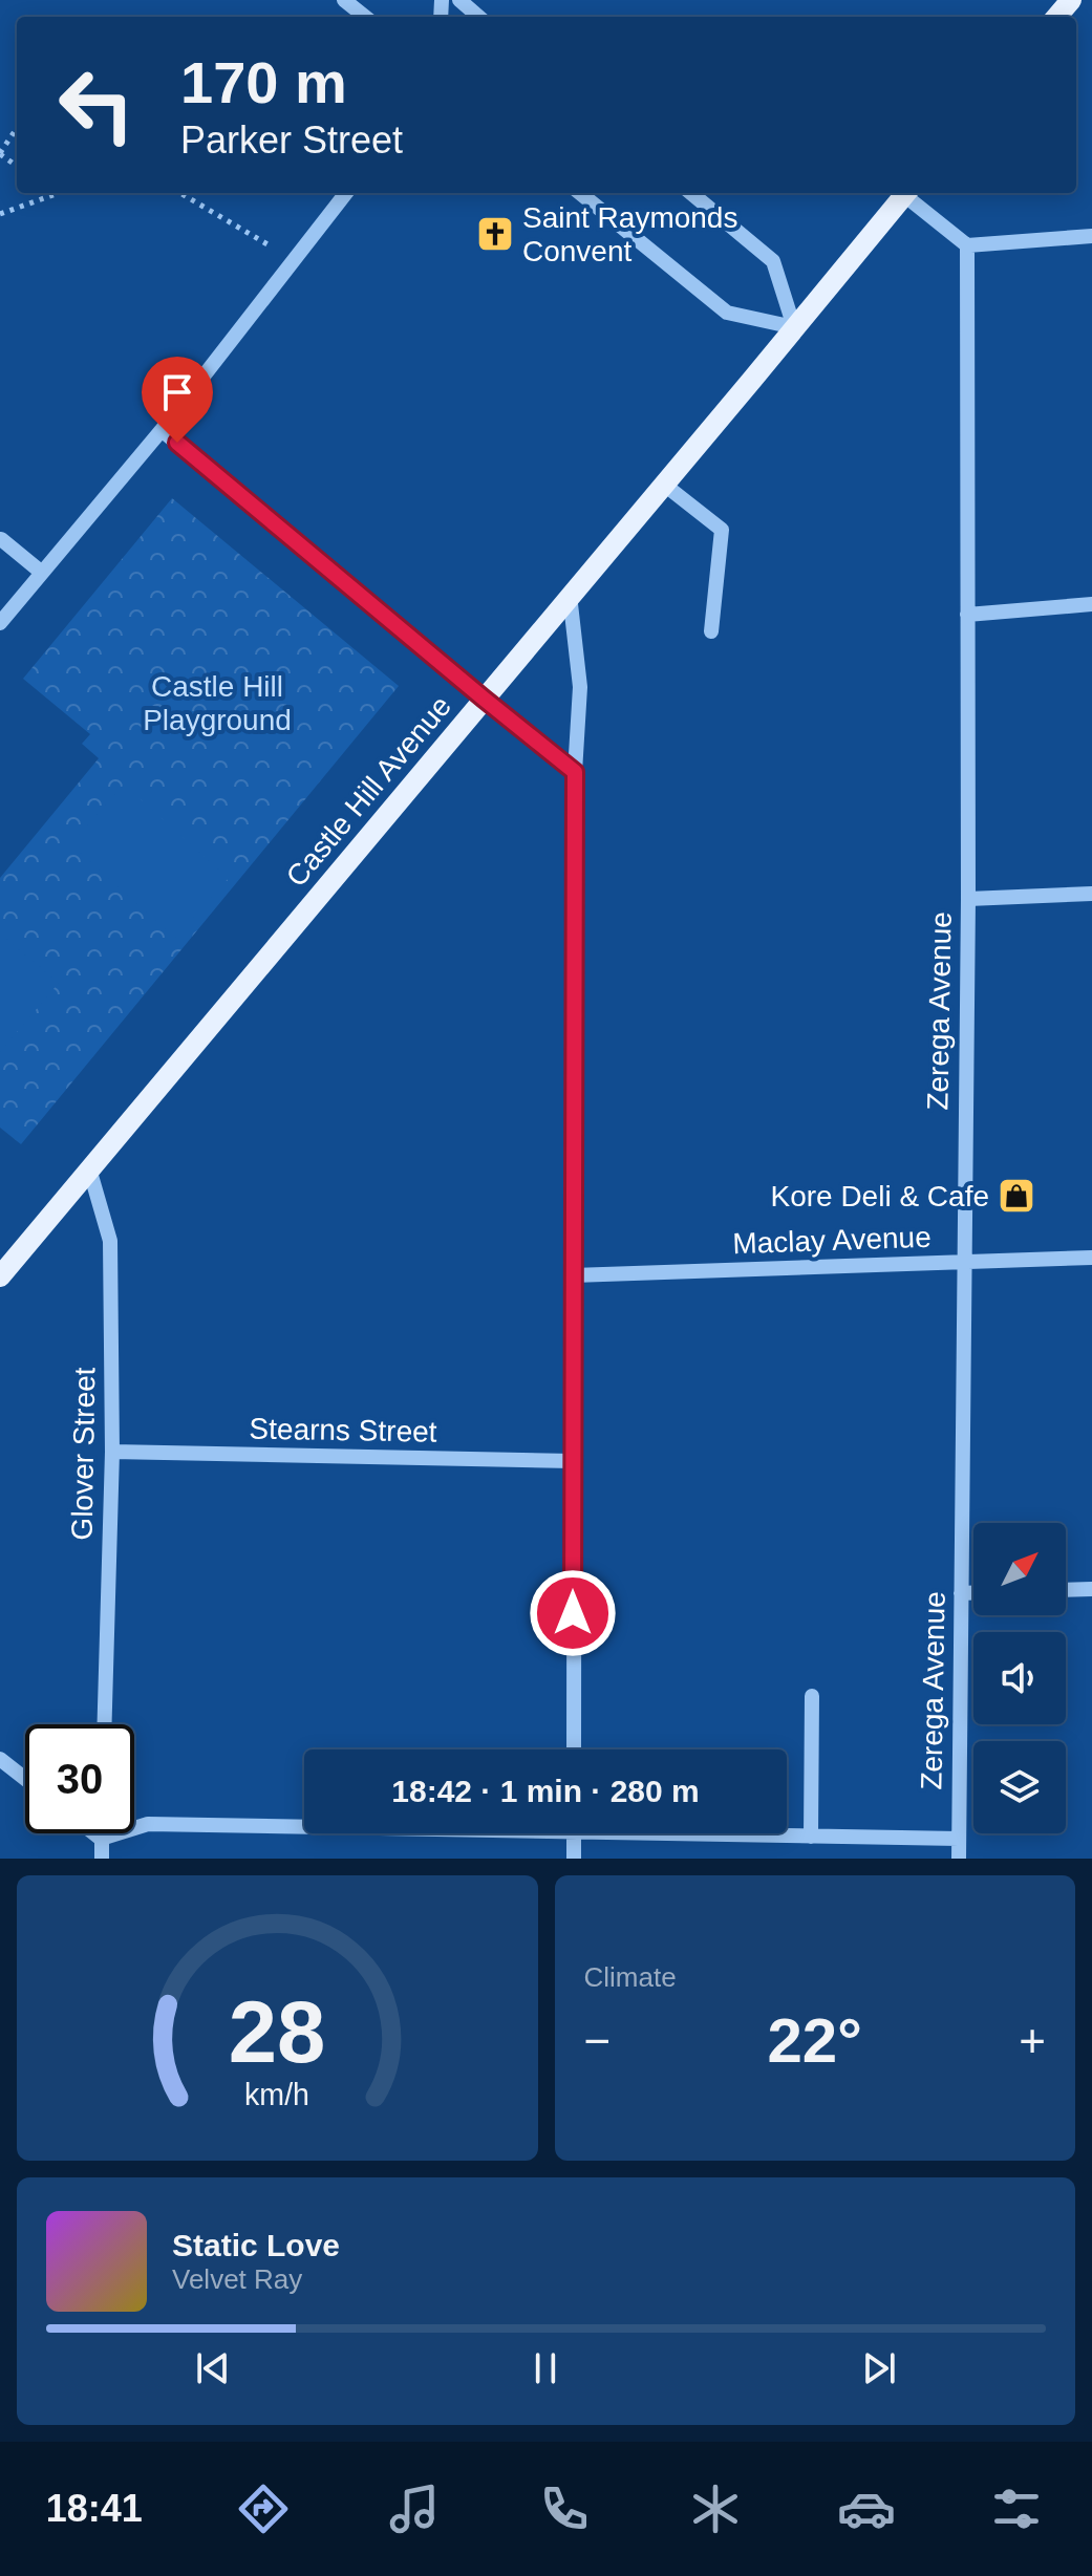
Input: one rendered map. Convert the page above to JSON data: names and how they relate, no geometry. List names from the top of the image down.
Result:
{
  "streets": {
    "main road": ["Castle Hill Avenue"],
    "street": [
      "Zerega Avenue",
      "Maclay Avenue",
      "Stearns Street",
      "Glover Street"
    ]
  },
  "crossings": [
    ["Castle Hill Avenue", "Glover Street"],
    ["Zerega Avenue", "Maclay Avenue"],
    ["Stearns Street", "Glover Street"]
  ],
  "parks": ["Castle Hill Playground"],
  "places": {
    "church": ["Saint Raymonds Convent"],
    "shop": ["Kore Deli & Cafe"]
  },
  "north": "top right",
  "page": {
    "turn": ["170 m", "Parker Street"],
    "limit": "30",
    "trip": "18:42 · 1 min · 280 m",
    "tile": "Climate",
    "heat": ["−", "22°", "+"],
    "song": ["Static Love", "Velvet Ray"],
    "tabs": "18:41",
    "gauge": ["28", "km/h"]
  }
}
